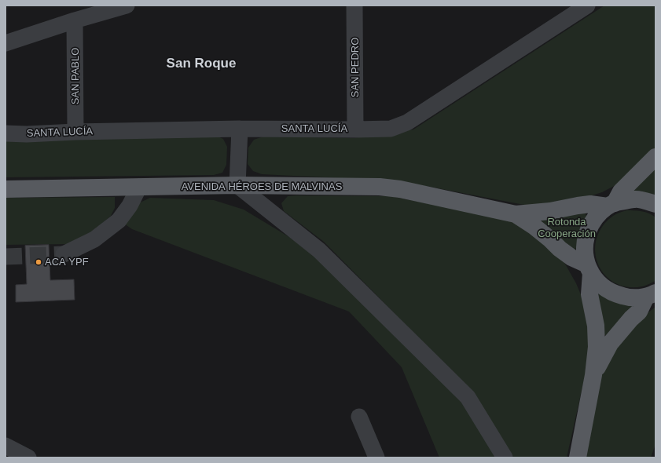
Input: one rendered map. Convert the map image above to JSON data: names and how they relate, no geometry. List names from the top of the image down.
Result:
{
  "streets": {
    "main road": ["AVENIDA HÉROES DE MALVINAS"],
    "street": ["SAN PEDRO", "SAN PABLO", "SANTA LUCÍA"]
  },
  "crossings": [
    ["SAN PEDRO", "SANTA LUCÍA"],
    ["SAN PABLO", "SANTA LUCÍA"]
  ],
  "districts": ["San Roque"],
  "parks": ["Rotonda Cooperación"],
  "places": ["ACA YPF"]
}
